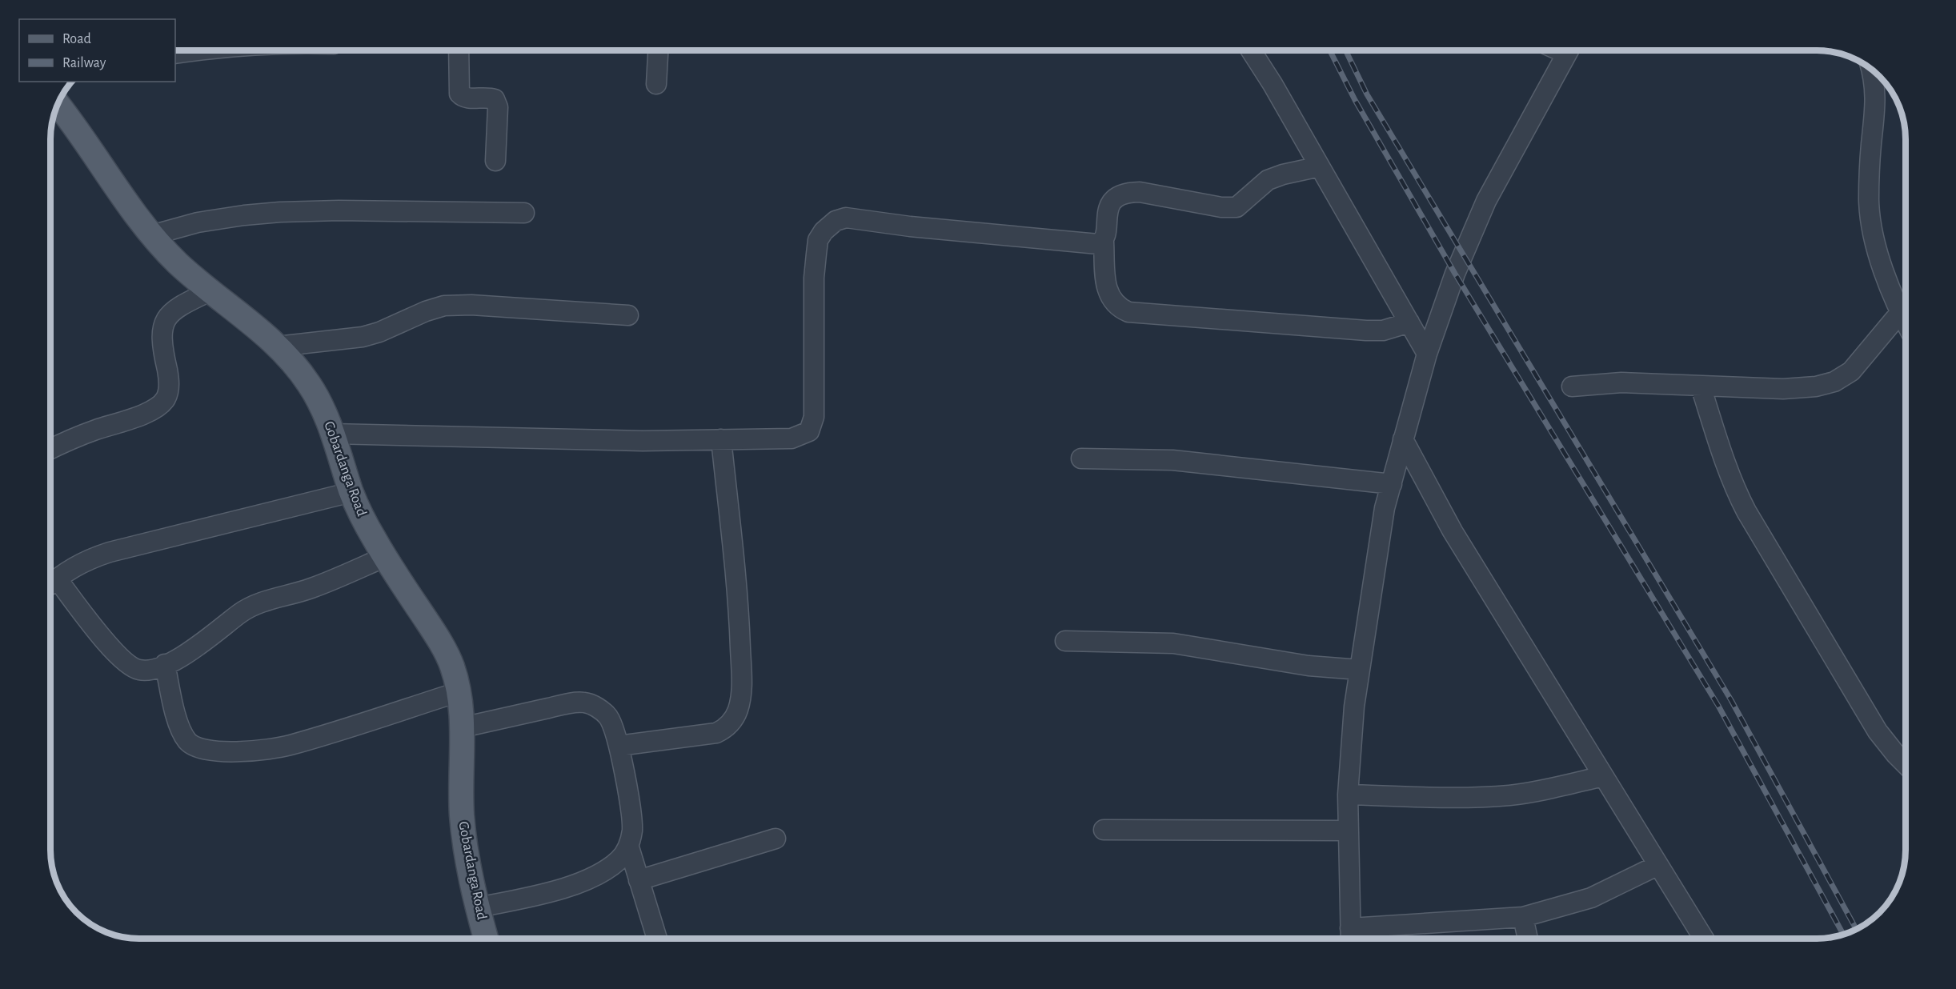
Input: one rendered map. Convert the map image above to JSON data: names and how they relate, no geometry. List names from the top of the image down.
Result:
{
  "streets": {
    "main road": ["Gobardanga Road"]
  },
  "legend": ["Road", "Railway"]
}
